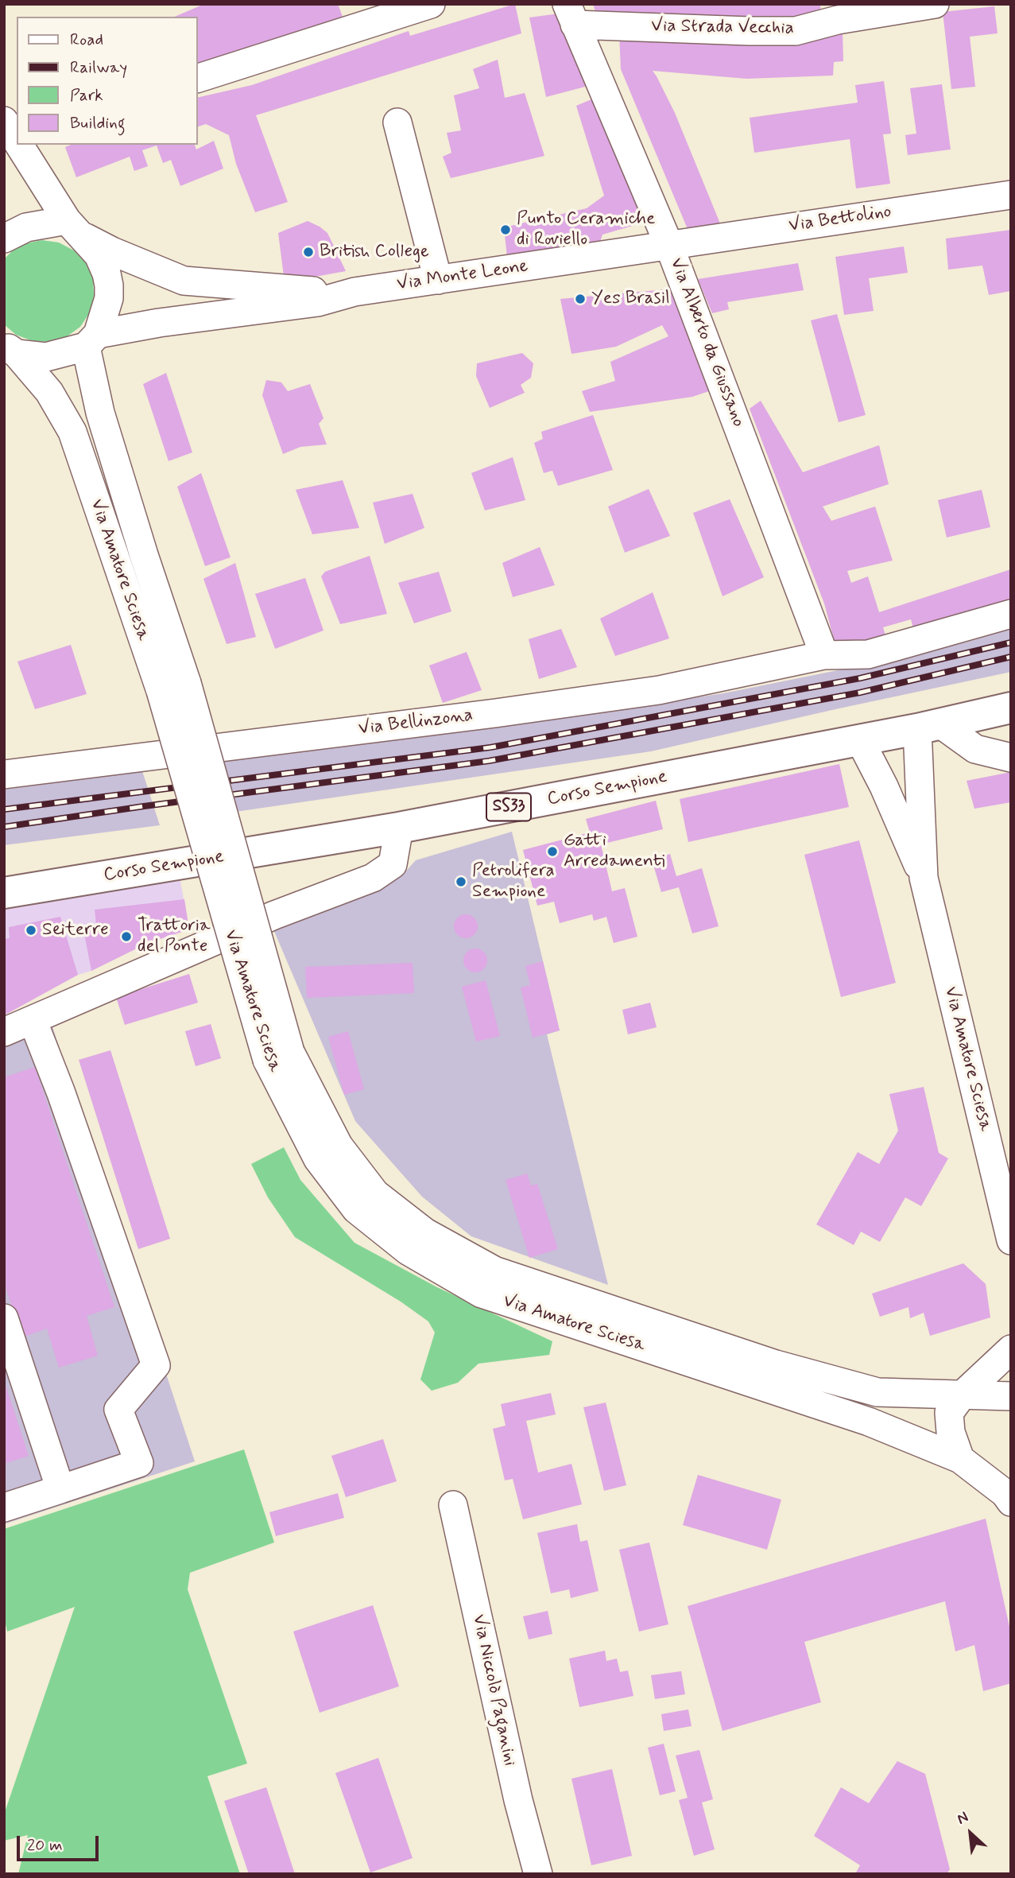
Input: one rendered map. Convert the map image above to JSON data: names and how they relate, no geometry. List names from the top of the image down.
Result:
{
  "streets": {
    "main road": ["Corso Sempione", "SS33"],
    "street": [
      "Via Strada Vecchia",
      "Via Bettolino",
      "Via Monte Leone",
      "Via Alberto da Giussano",
      "Via Amatore Sciesa",
      "Via Bellinzona",
      "Via Niccolò Paganini"
    ]
  },
  "crossings": [
    ["Via Strada Vecchia", "Via Alberto da Giussano"],
    ["Via Bettolino", "Via Monte Leone"],
    ["Via Bettolino", "Via Alberto da Giussano"],
    ["Via Monte Leone", "Via Alberto da Giussano"],
    ["Via Monte Leone", "Via Amatore Sciesa"],
    ["Via Alberto da Giussano", "Via Bellinzona"],
    ["Via Amatore Sciesa", "Corso Sempione"]
  ],
  "places": [
    "Punto Ceramiche di Roviello",
    "British College",
    "Yes Brasil",
    "Gatti Arredamenti",
    "Petrolifera Sempione",
    "Seiterre",
    "Trattoria del Ponte"
  ],
  "legend": [
    "Road",
    "Railway",
    "Park",
    "Building"
  ],
  "scale_bar": "20 m",
  "north": "top left"
}
